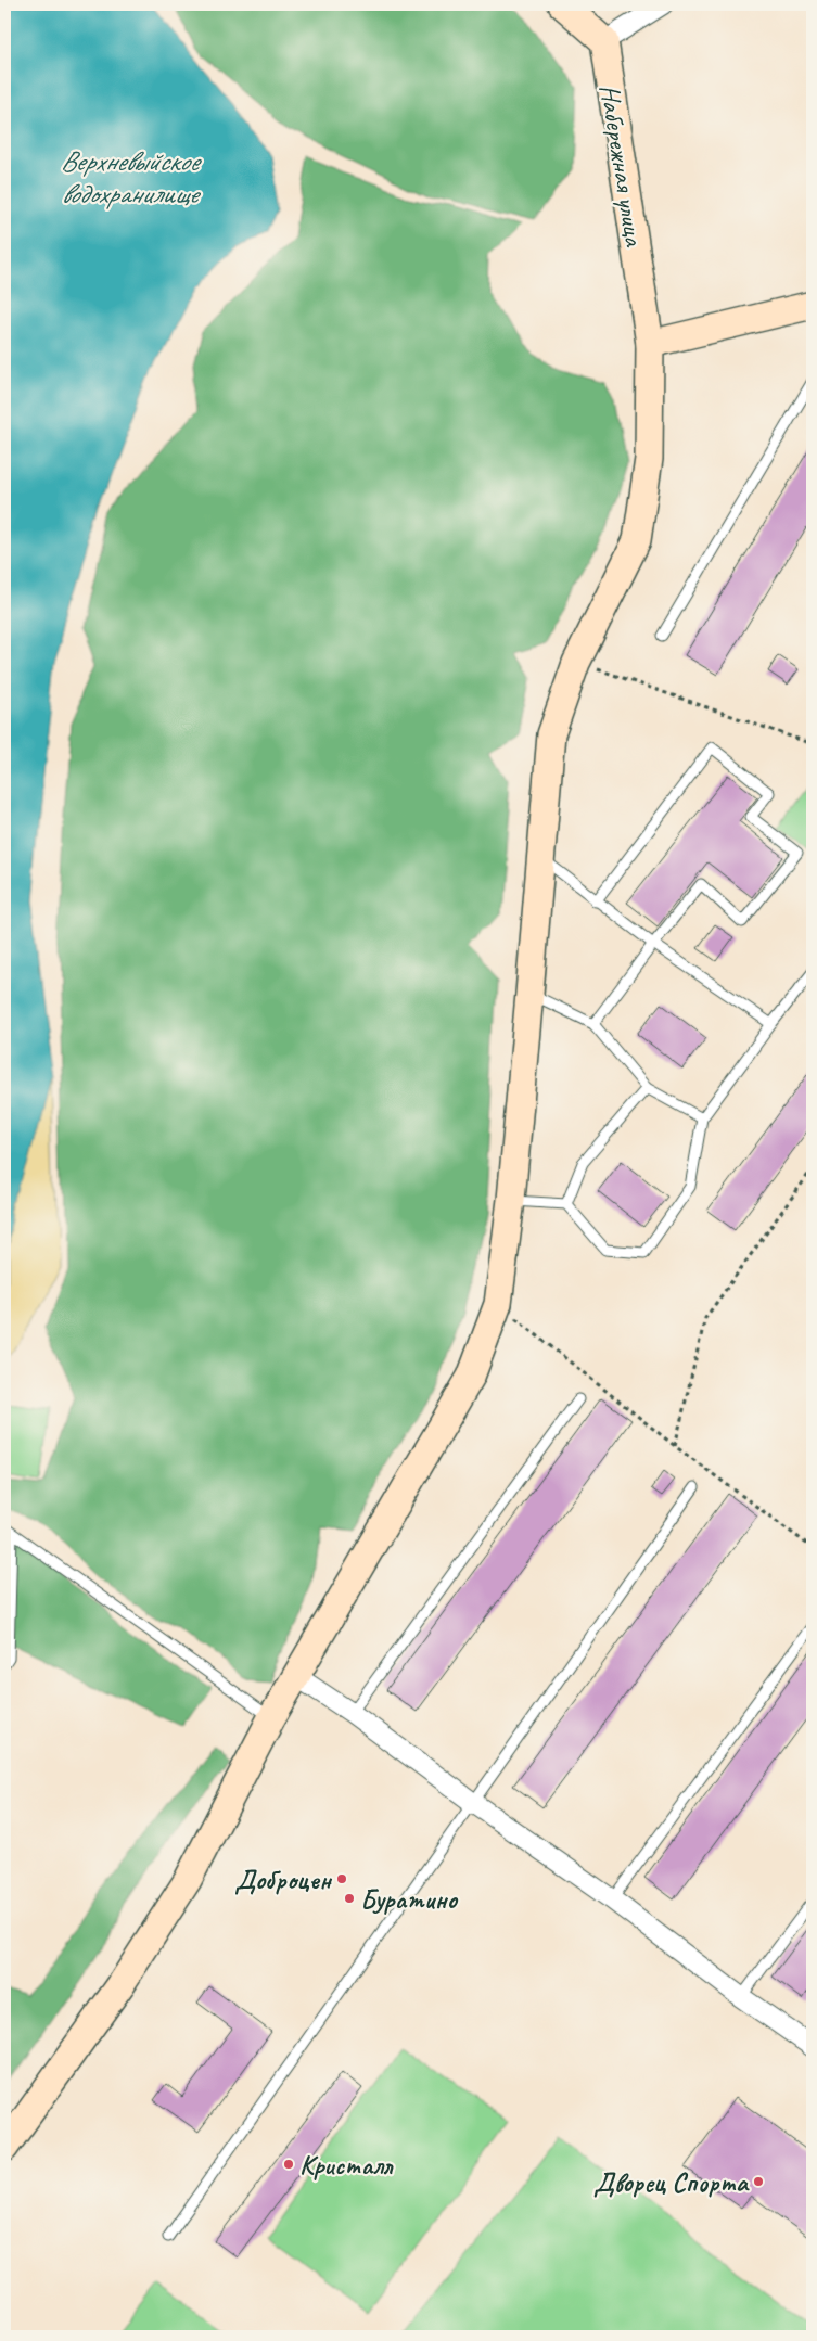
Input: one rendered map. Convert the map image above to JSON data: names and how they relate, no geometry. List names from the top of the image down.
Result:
{
  "streets": {
    "street": ["Набережная улица"]
  },
  "water": ["Верхневыйское водохранилище"],
  "places": [
    "Доброцен",
    "Буратино",
    "Кристалл",
    "Дворец Спорта"
  ]
}
